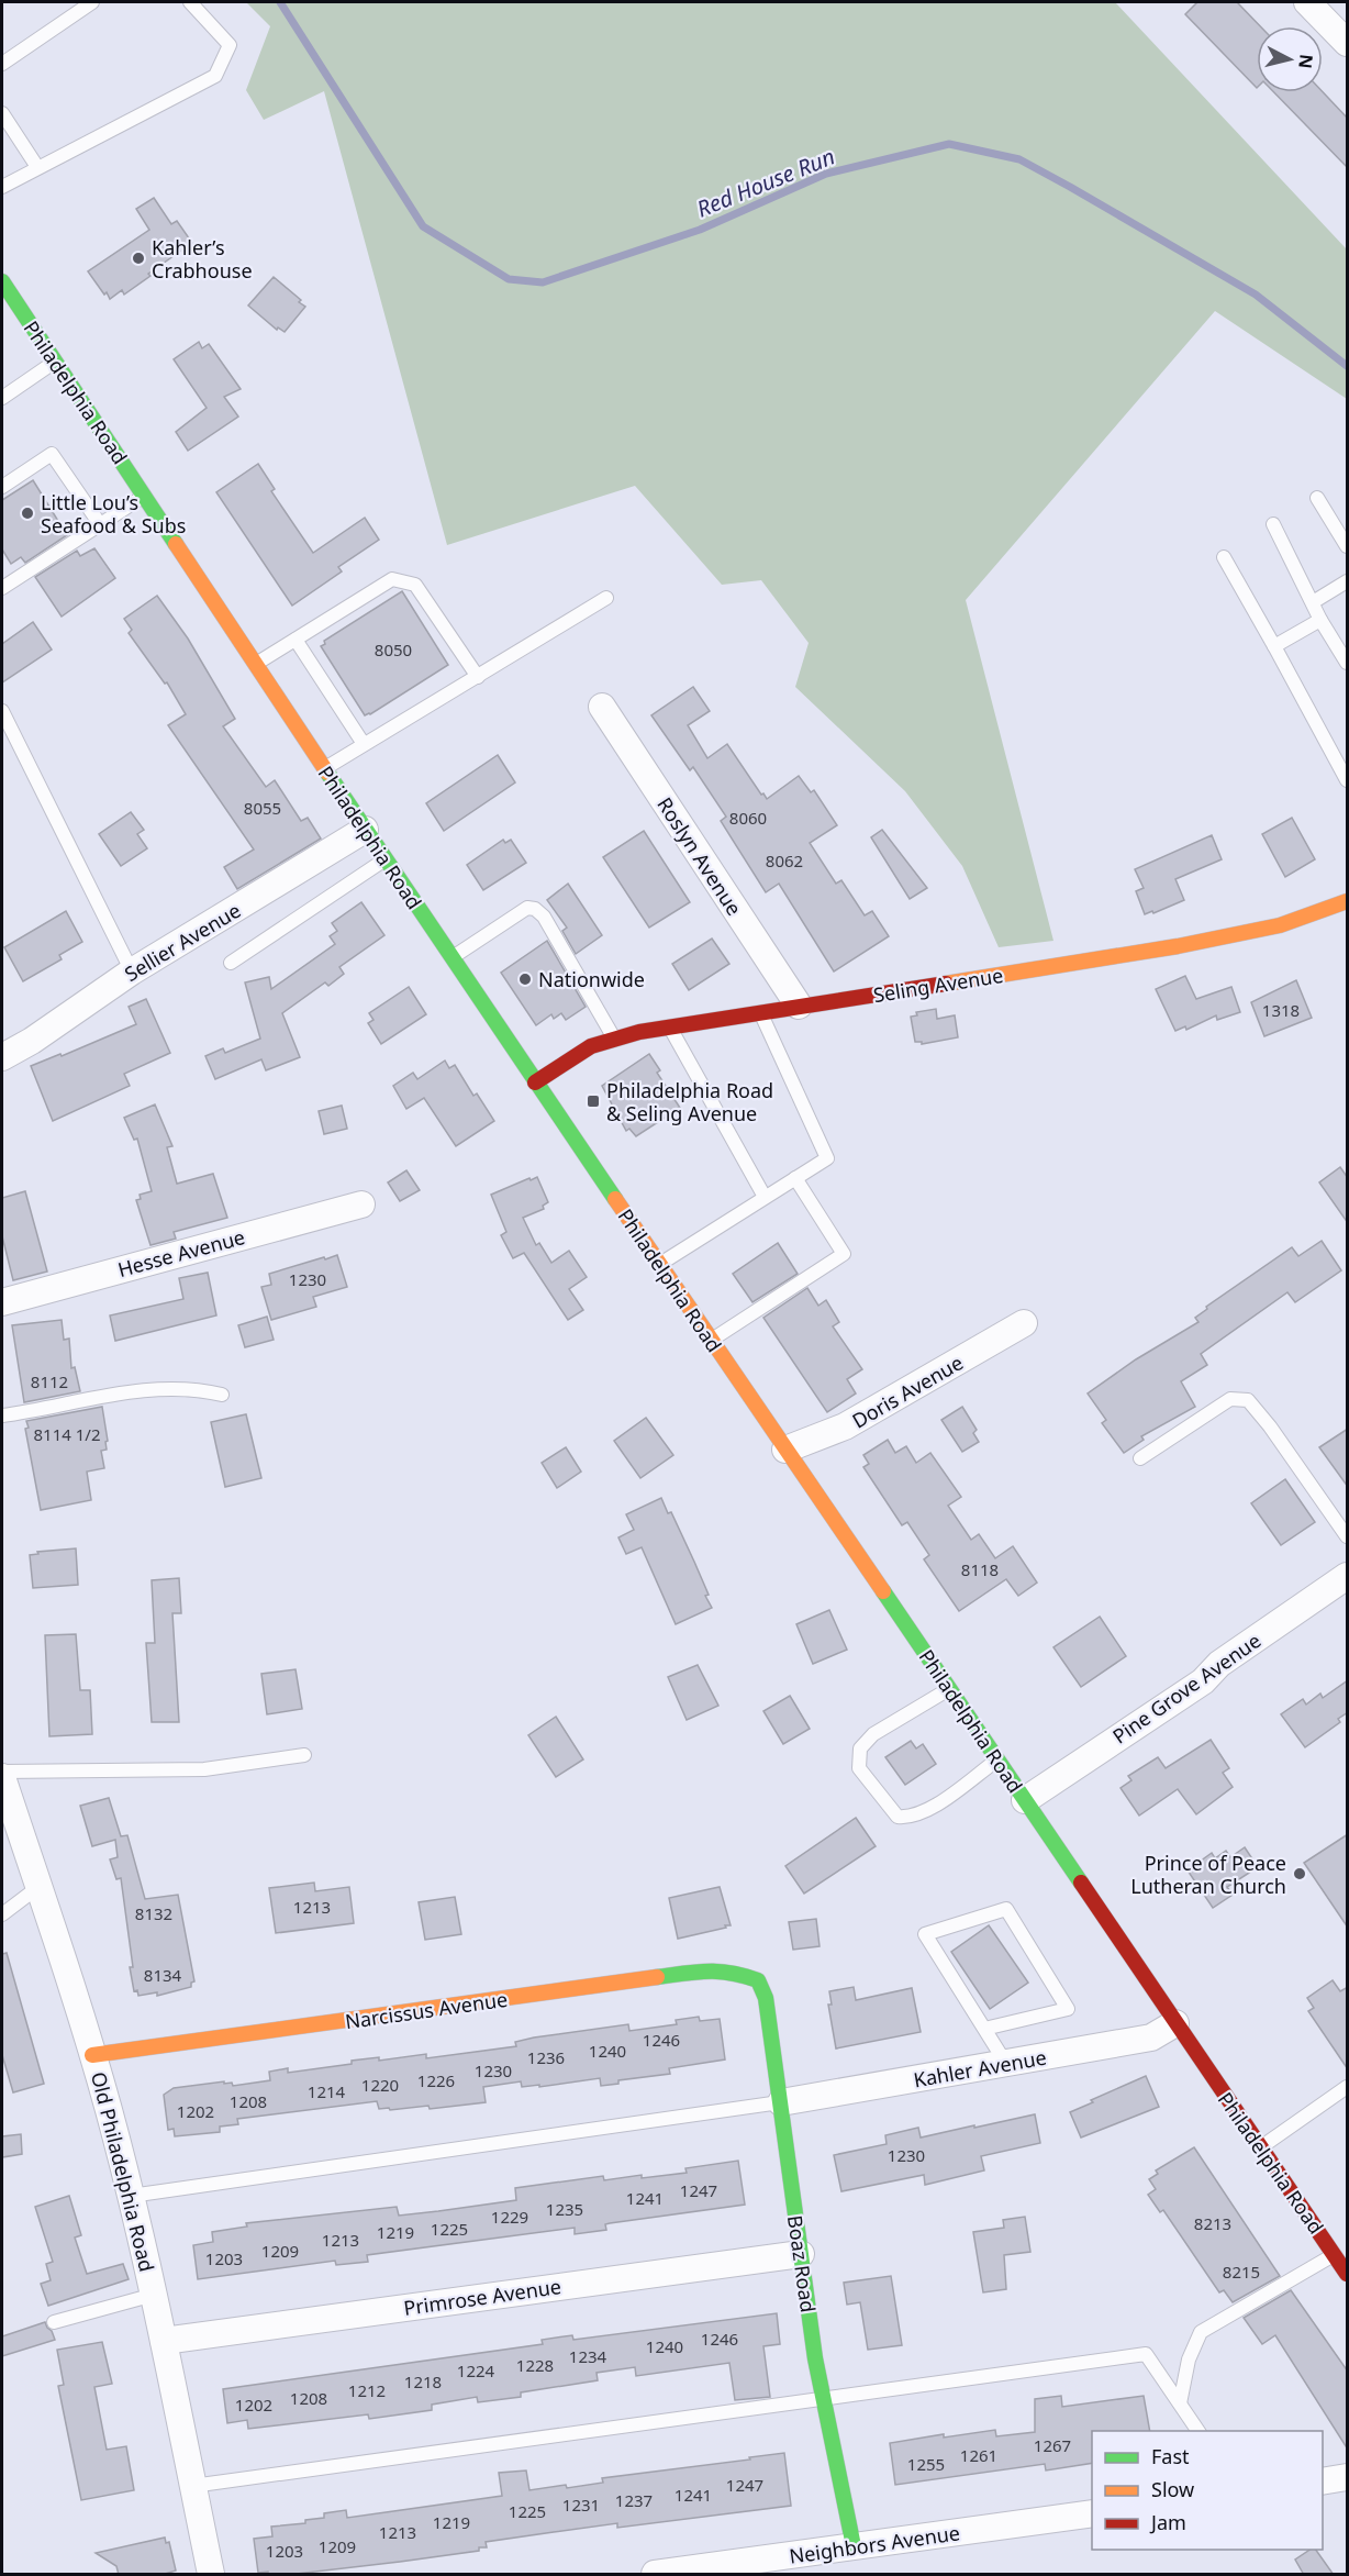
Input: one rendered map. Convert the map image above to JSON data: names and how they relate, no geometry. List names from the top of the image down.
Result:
{
  "streets": {
    "main road": [
      "Philadelphia Road",
      "Seling Avenue",
      "Narcissus Avenue",
      "Boaz Road"
    ],
    "street": [
      "Roslyn Avenue",
      "Sellier Avenue",
      "Hesse Avenue",
      "Doris Avenue",
      "Pine Grove Avenue",
      "Kahler Avenue",
      "Old Philadelphia Road",
      "Primrose Avenue",
      "Neighbors Avenue"
    ]
  },
  "crossings": [
    ["Philadelphia Road", "Sellier Avenue"],
    ["Philadelphia Road", "Seling Avenue"],
    ["Philadelphia Road", "Doris Avenue"],
    ["Philadelphia Road", "Pine Grove Avenue"],
    ["Philadelphia Road", "Kahler Avenue"],
    ["Roslyn Avenue", "Seling Avenue"],
    ["Narcissus Avenue", "Old Philadelphia Road"],
    ["Narcissus Avenue", "Boaz Road"],
    ["Kahler Avenue", "Boaz Road"],
    ["Old Philadelphia Road", "Primrose Avenue"],
    ["Boaz Road", "Primrose Avenue"],
    ["Boaz Road", "Neighbors Avenue"]
  ],
  "water": ["Red House Run"],
  "places": {
    "other": [
      "Kahler’s Crabhouse",
      "Little Lou’s Seafood & Subs",
      "Nationwide",
      "Prince of Peace Lutheran Church"
    ],
    "transit": ["Philadelphia Road & Seling Avenue"]
  },
  "house_numbers": [
    "8050",
    "8055",
    "8060",
    "8062",
    "1318",
    "1230",
    "8112",
    "8114 1/2",
    "8118",
    "1213",
    "8132",
    "8134",
    "1246",
    "1240",
    "1236",
    "1230",
    "1226",
    "1220",
    "1214",
    "1208",
    "1202",
    "1230",
    "1247",
    "1241",
    "1235",
    "1229",
    "8213",
    "1225",
    "1219",
    "1213",
    "1209",
    "1203",
    "8215",
    "1246",
    "1240",
    "1234",
    "1228",
    "1224",
    "1218",
    "1212",
    "1208",
    "1202",
    "1267",
    "1261",
    "1255",
    "1247",
    "1241",
    "1237",
    "1231",
    "1225",
    "1219",
    "1213",
    "1209",
    "1203"
  ],
  "legend": ["Fast", "Slow", "Jam"],
  "north": "right"
}
